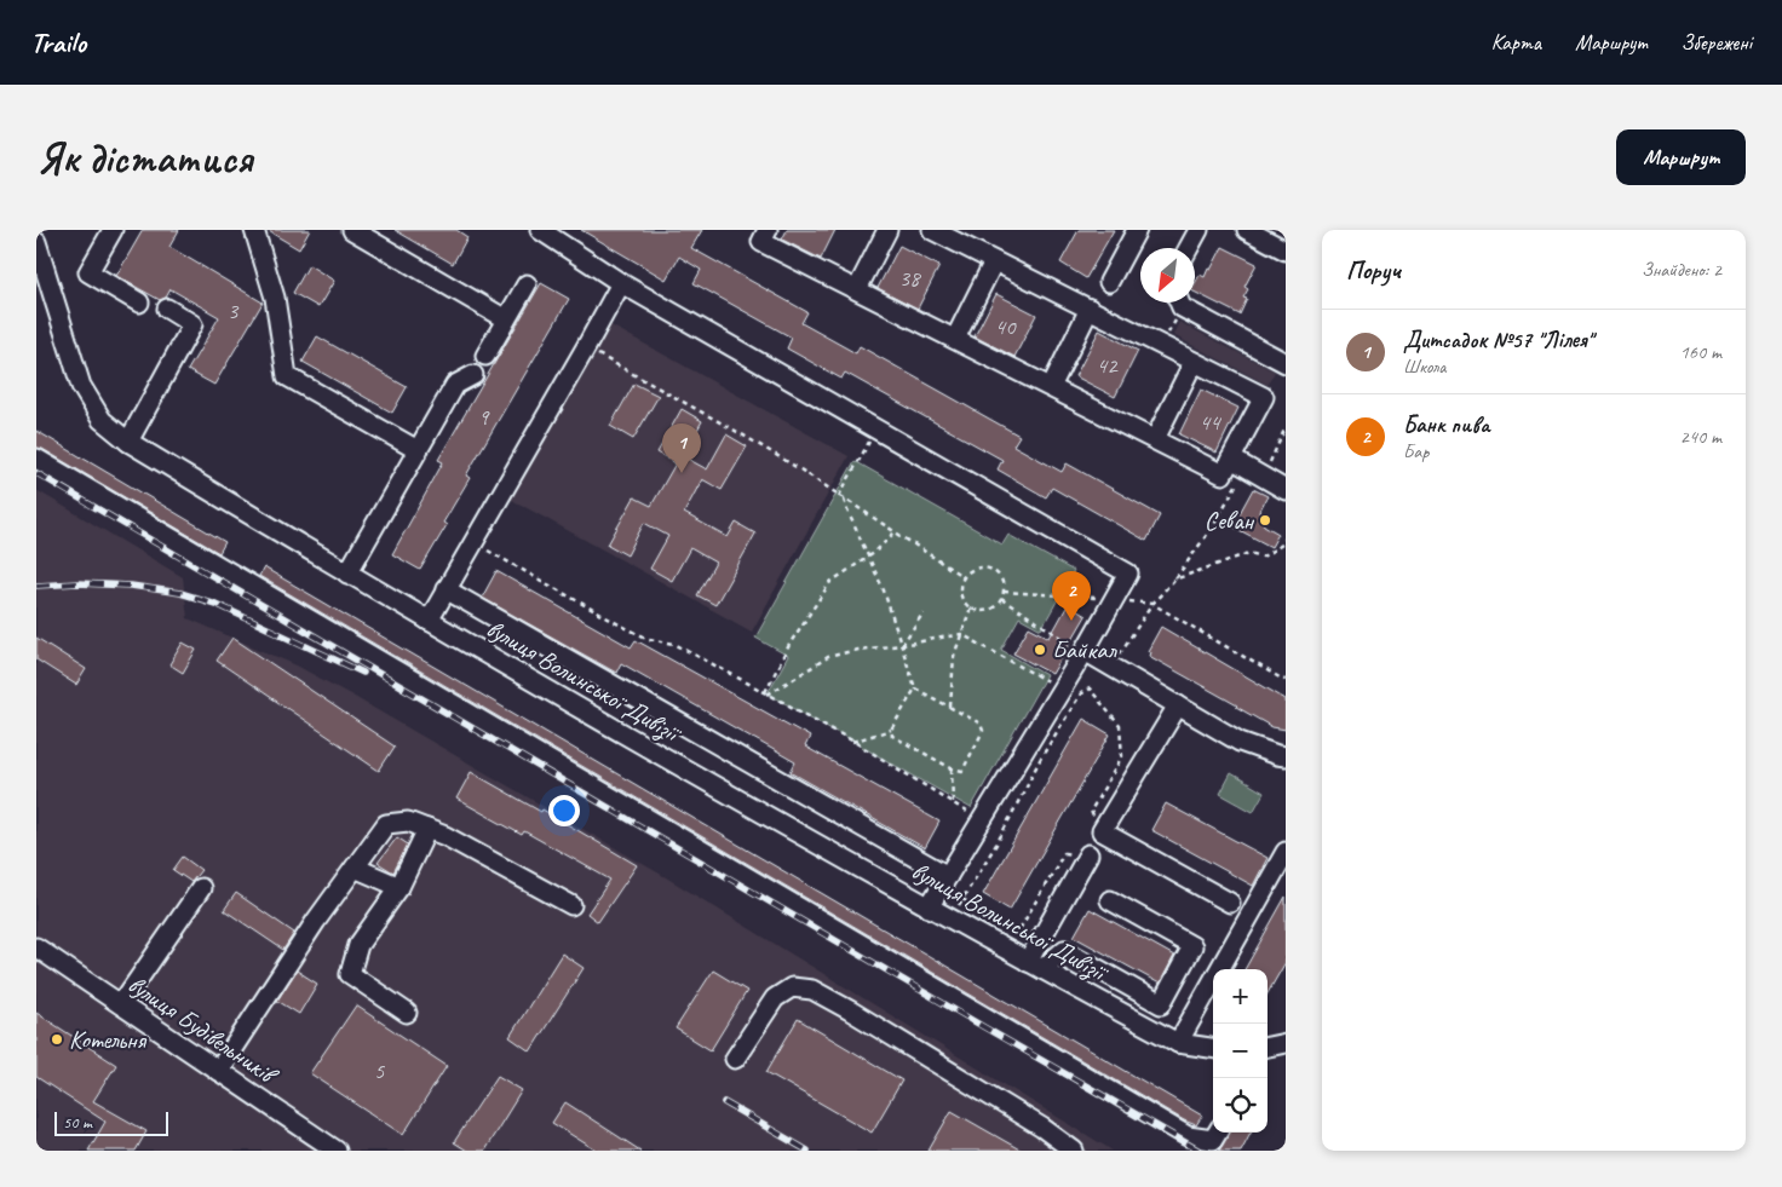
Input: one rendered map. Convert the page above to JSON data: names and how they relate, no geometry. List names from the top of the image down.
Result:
{
  "streets": {
    "street": ["вулиця Волинської Дивізії", "вулиця Будівельників"]
  },
  "places": ["Севан", "Байкал", "Котельня"],
  "house_numbers": [
    "38",
    "3",
    "40",
    "42",
    "9",
    "44",
    "5"
  ],
  "scale_bar": "50 m",
  "north": "bottom left",
  "page": {
    "header": "Trailo",
    "nav": ["Карта", "Маршрут", "Збережені"],
    "buttons": "Маршрут",
    "title": "Як дістатися",
    "heading": ["Поруч", "Знайдено: 2"],
    "list": [
      {
        "mark": "1",
        "name": "Дитсадок №57 \"Лілея\"",
        "note": "Школа",
        "value": "160 m"
      },
      {
        "mark": "2",
        "name": "Банк пива",
        "note": "Бар",
        "value": "240 m"
      }
    ],
    "pins": ["1", "2"],
    "map_buttons": ["+", "−"],
    "scale": "50 m"
  }
}
